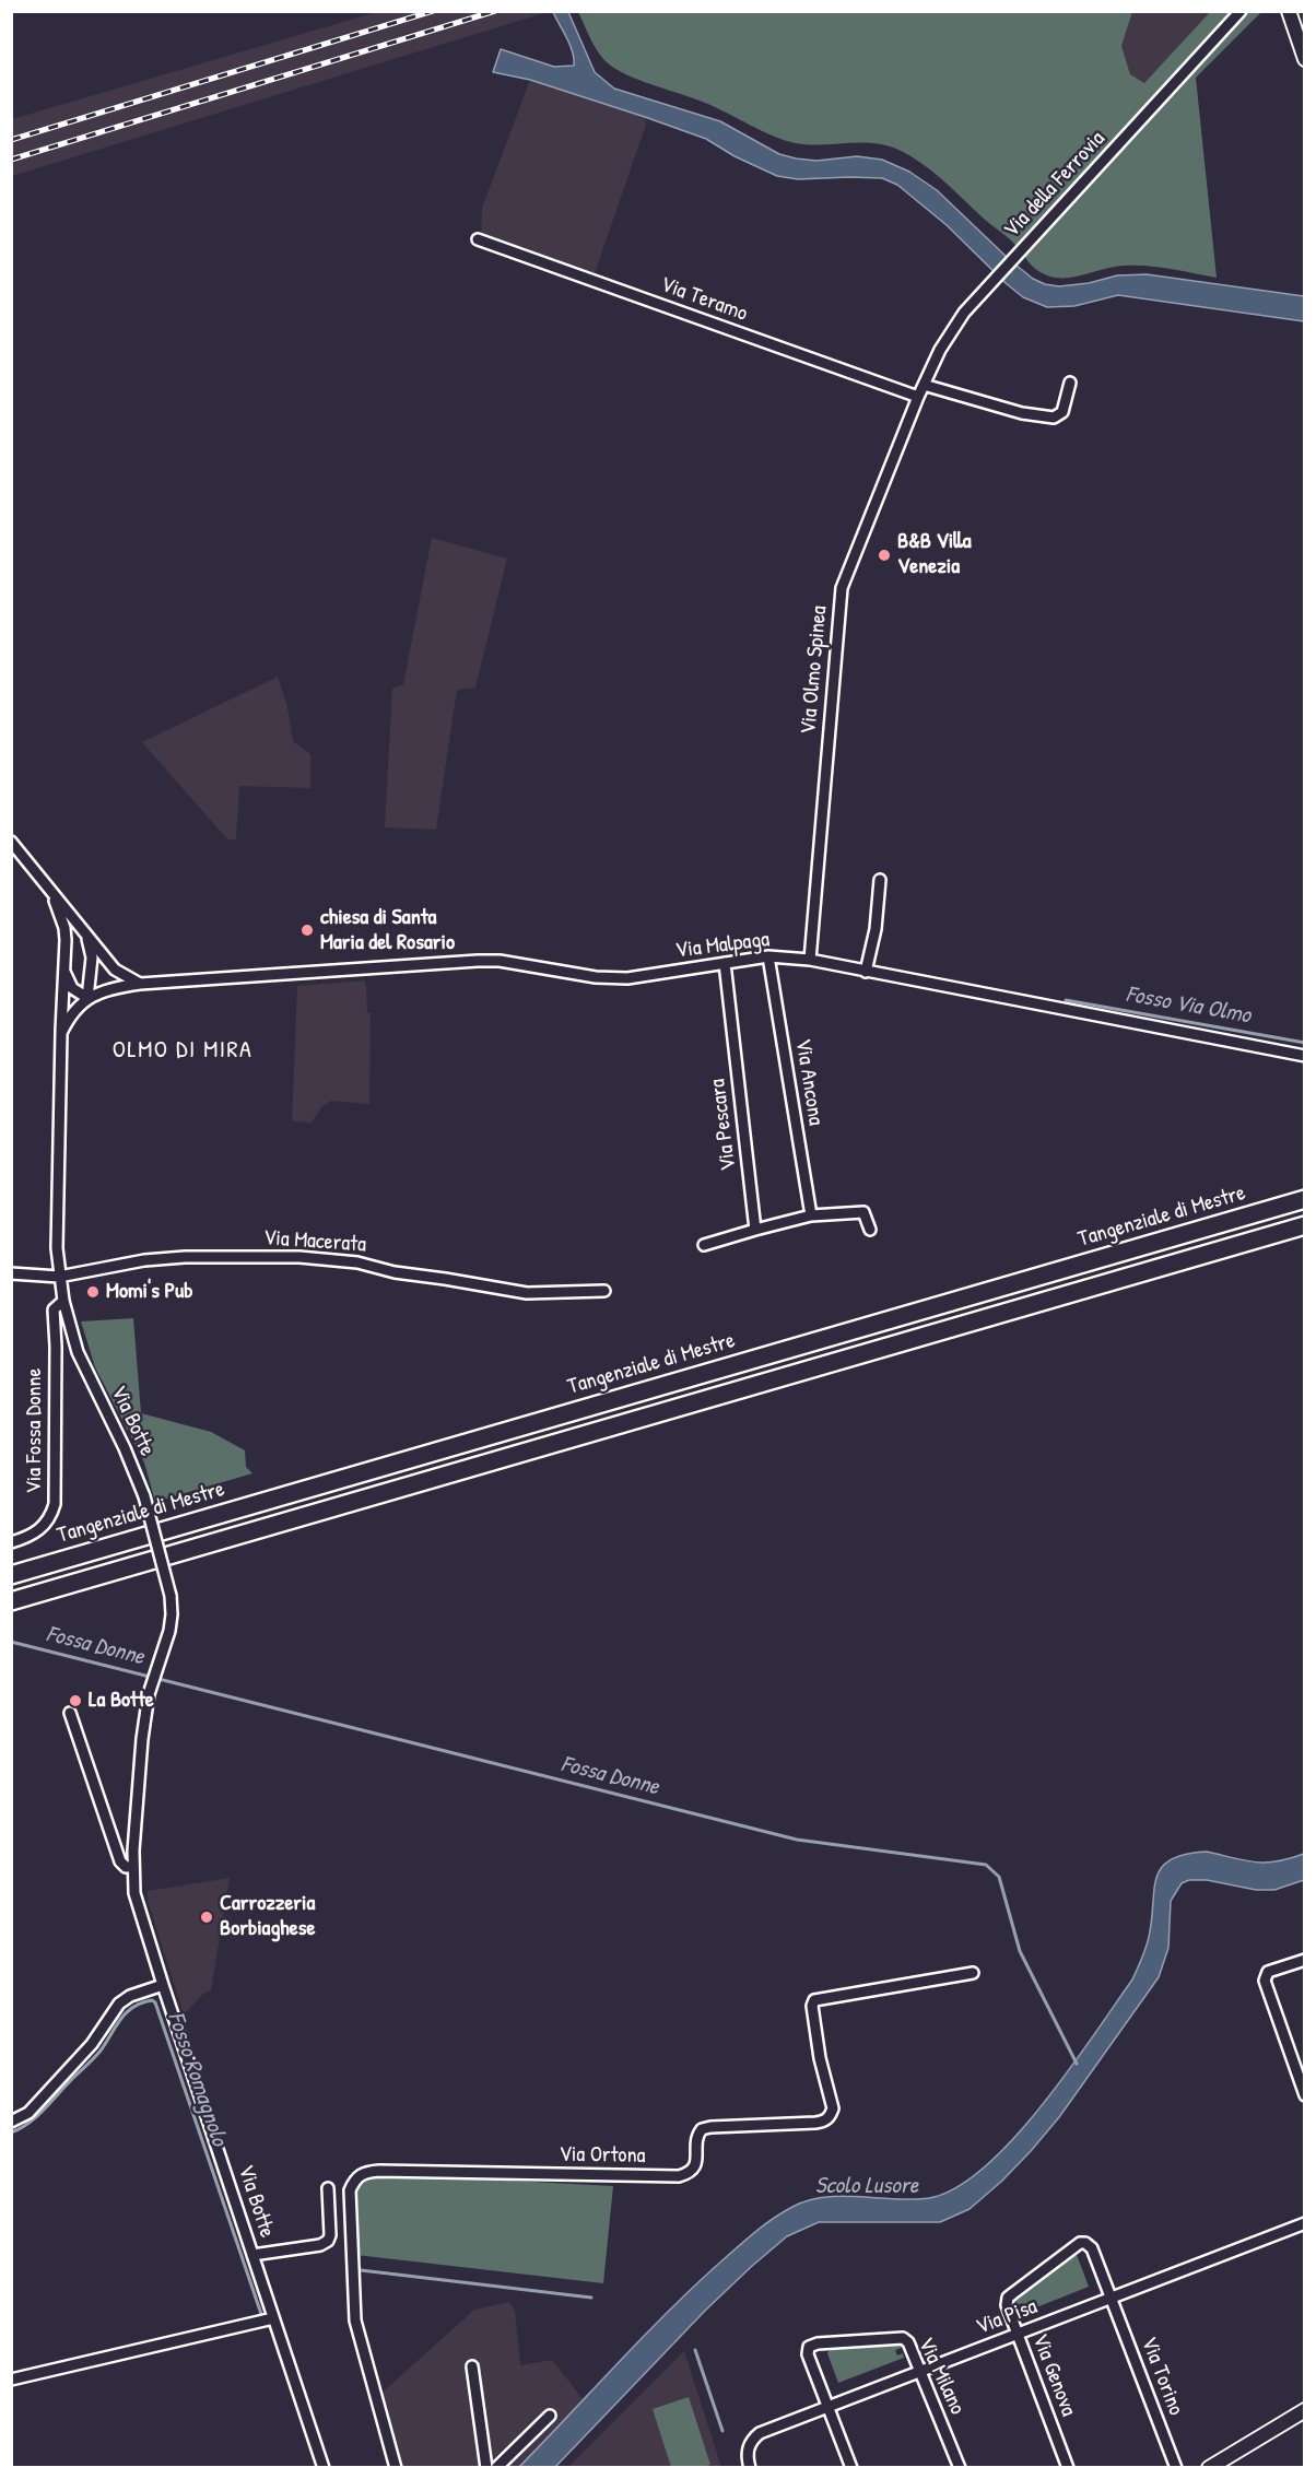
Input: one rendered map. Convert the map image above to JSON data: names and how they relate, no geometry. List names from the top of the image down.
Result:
{
  "streets": {
    "highway": ["Tangenziale di Mestre"],
    "street": [
      "Via della Ferrovia",
      "Via Teramo",
      "Via Olmo Spinea",
      "Via Malpaga",
      "Via Ancona",
      "Via Pescara",
      "Via Macerata",
      "Via Botte",
      "Via Fossa Donne",
      "Via Ortona",
      "Via Pisa",
      "Via Genova",
      "Via Milano",
      "Via Torino"
    ]
  },
  "crossings": [
    ["Via della Ferrovia", "Via Teramo"],
    ["Via della Ferrovia", "Via Olmo Spinea"],
    ["Via Teramo", "Via Olmo Spinea"],
    ["Via Olmo Spinea", "Via Malpaga"],
    ["Via Malpaga", "Via Ancona"],
    ["Via Malpaga", "Via Pescara"],
    ["Via Macerata", "Via Botte"],
    ["Via Botte", "Via Fossa Donne"],
    ["Via Pisa", "Via Genova"],
    ["Via Pisa", "Via Milano"],
    ["Via Pisa", "Via Torino"],
    ["Via Genova", "Via Torino"]
  ],
  "districts": ["OLMO DI MIRA"],
  "water": [
    "Fosso Via Olmo",
    "Fossa Donne",
    "Fosso Romagnolo",
    "Scolo Lusore"
  ],
  "places": [
    "B&B Villa Venezia",
    "chiesa di Santa Maria del Rosario",
    "Momi's Pub",
    "La Botte",
    "Carrozzeria Borbiaghese"
  ]
}
